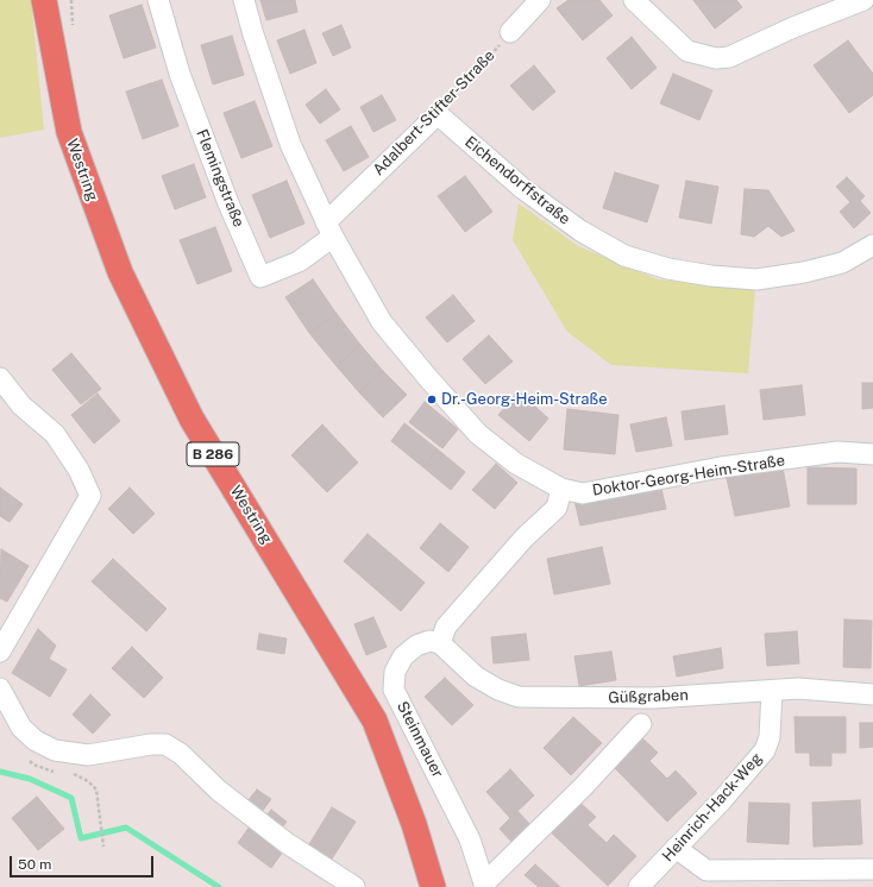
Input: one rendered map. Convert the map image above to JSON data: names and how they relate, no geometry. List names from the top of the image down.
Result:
{
  "streets": {
    "main road": ["Westring", "B 286"],
    "street": [
      "Adalbert-Stifter-Straße",
      "Flemingstraße",
      "Eichendorffstraße",
      "Doktor-Georg-Heim-Straße",
      "Güßgraben",
      "Steinmauer",
      "Heinrich-Hack-Weg"
    ]
  },
  "crossings": [
    ["Adalbert-Stifter-Straße", "Flemingstraße"],
    ["Adalbert-Stifter-Straße", "Eichendorffstraße"],
    ["Adalbert-Stifter-Straße", "Doktor-Georg-Heim-Straße"],
    ["Flemingstraße", "Doktor-Georg-Heim-Straße"],
    ["Güßgraben", "Steinmauer"],
    ["Güßgraben", "Heinrich-Hack-Weg"]
  ],
  "places": ["Dr.-Georg-Heim-Straße"],
  "scale_bar": "50 m"
}
